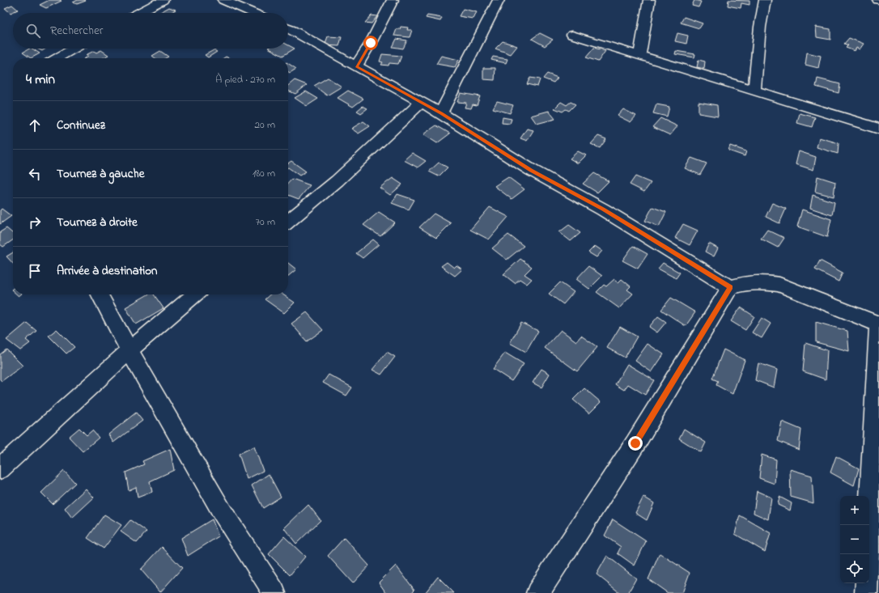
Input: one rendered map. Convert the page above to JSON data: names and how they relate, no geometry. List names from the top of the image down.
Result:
{
  "page": {
    "search": "Rechercher",
    "heading": ["4 min", "À pied · 270 m"],
    "list": [
      ["Continuez", "20 m"],
      ["Tournez à gauche", "180 m"],
      ["Tournez à droite", "70 m"],
      "Arrivée à destination"
    ],
    "map_buttons": ["+", "−"]
  }
}
